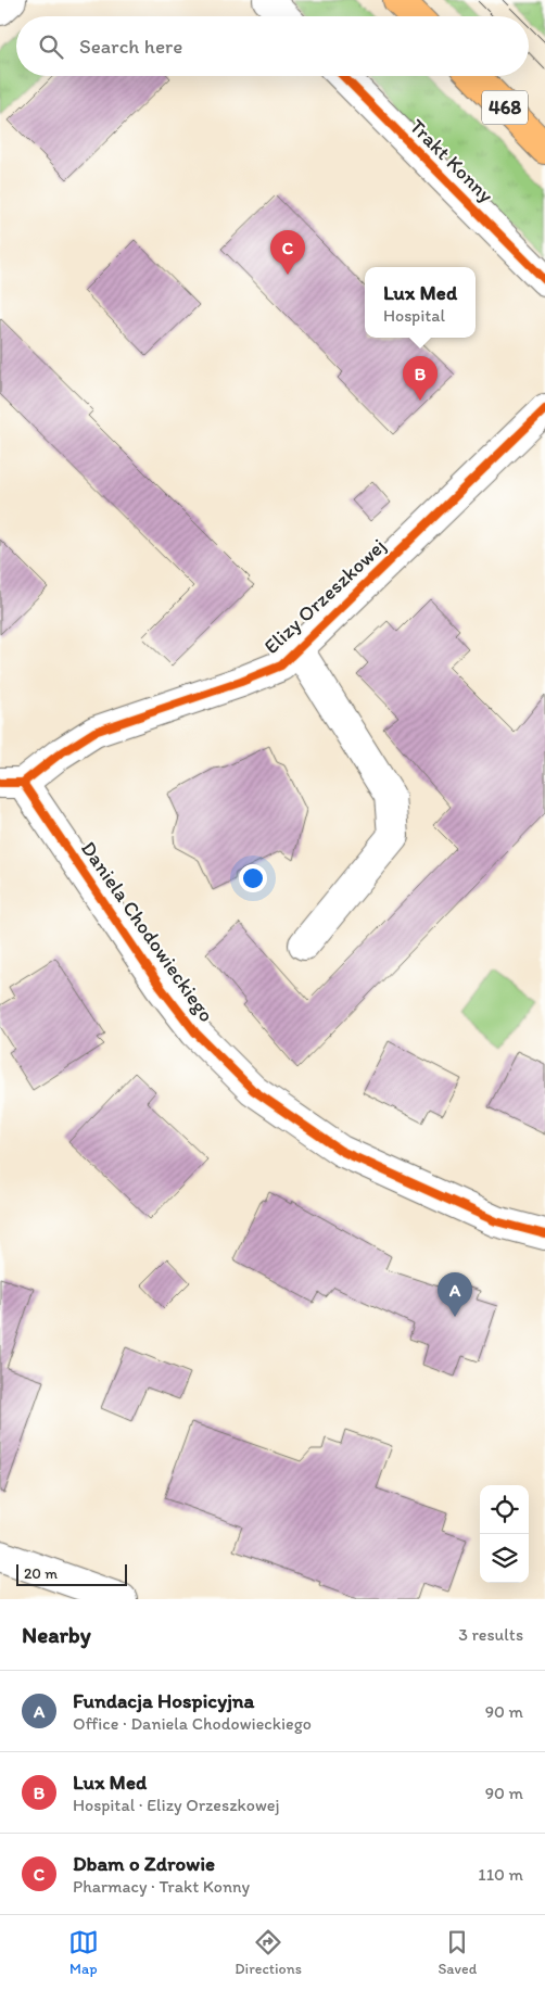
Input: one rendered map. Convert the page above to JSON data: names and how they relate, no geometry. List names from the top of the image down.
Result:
{
  "streets": {
    "main road": ["468"],
    "street": ["Trakt Konny", "Elizy Orzeszkowej", "Daniela Chodowieckiego"]
  },
  "crossings": [
    ["Elizy Orzeszkowej", "Daniela Chodowieckiego"]
  ],
  "scale_bar": "20 m",
  "page": {
    "search": "Search here",
    "pins": ["C", "B", "A"],
    "popup": ["Lux Med", "Hospital"],
    "scale": "20 m",
    "heading": ["Nearby", "3 results"],
    "list": [
      {
        "mark": "A",
        "name": "Fundacja Hospicyjna",
        "note": "Office · Daniela Chodowieckiego",
        "value": "90 m"
      },
      {
        "mark": "B",
        "name": "Lux Med",
        "note": "Hospital · Elizy Orzeszkowej",
        "value": "90 m"
      },
      {
        "mark": "C",
        "name": "Dbam o Zdrowie",
        "note": "Pharmacy · Trakt Konny",
        "value": "110 m"
      }
    ],
    "nav": ["Map", "Directions", "Saved"]
  }
}
